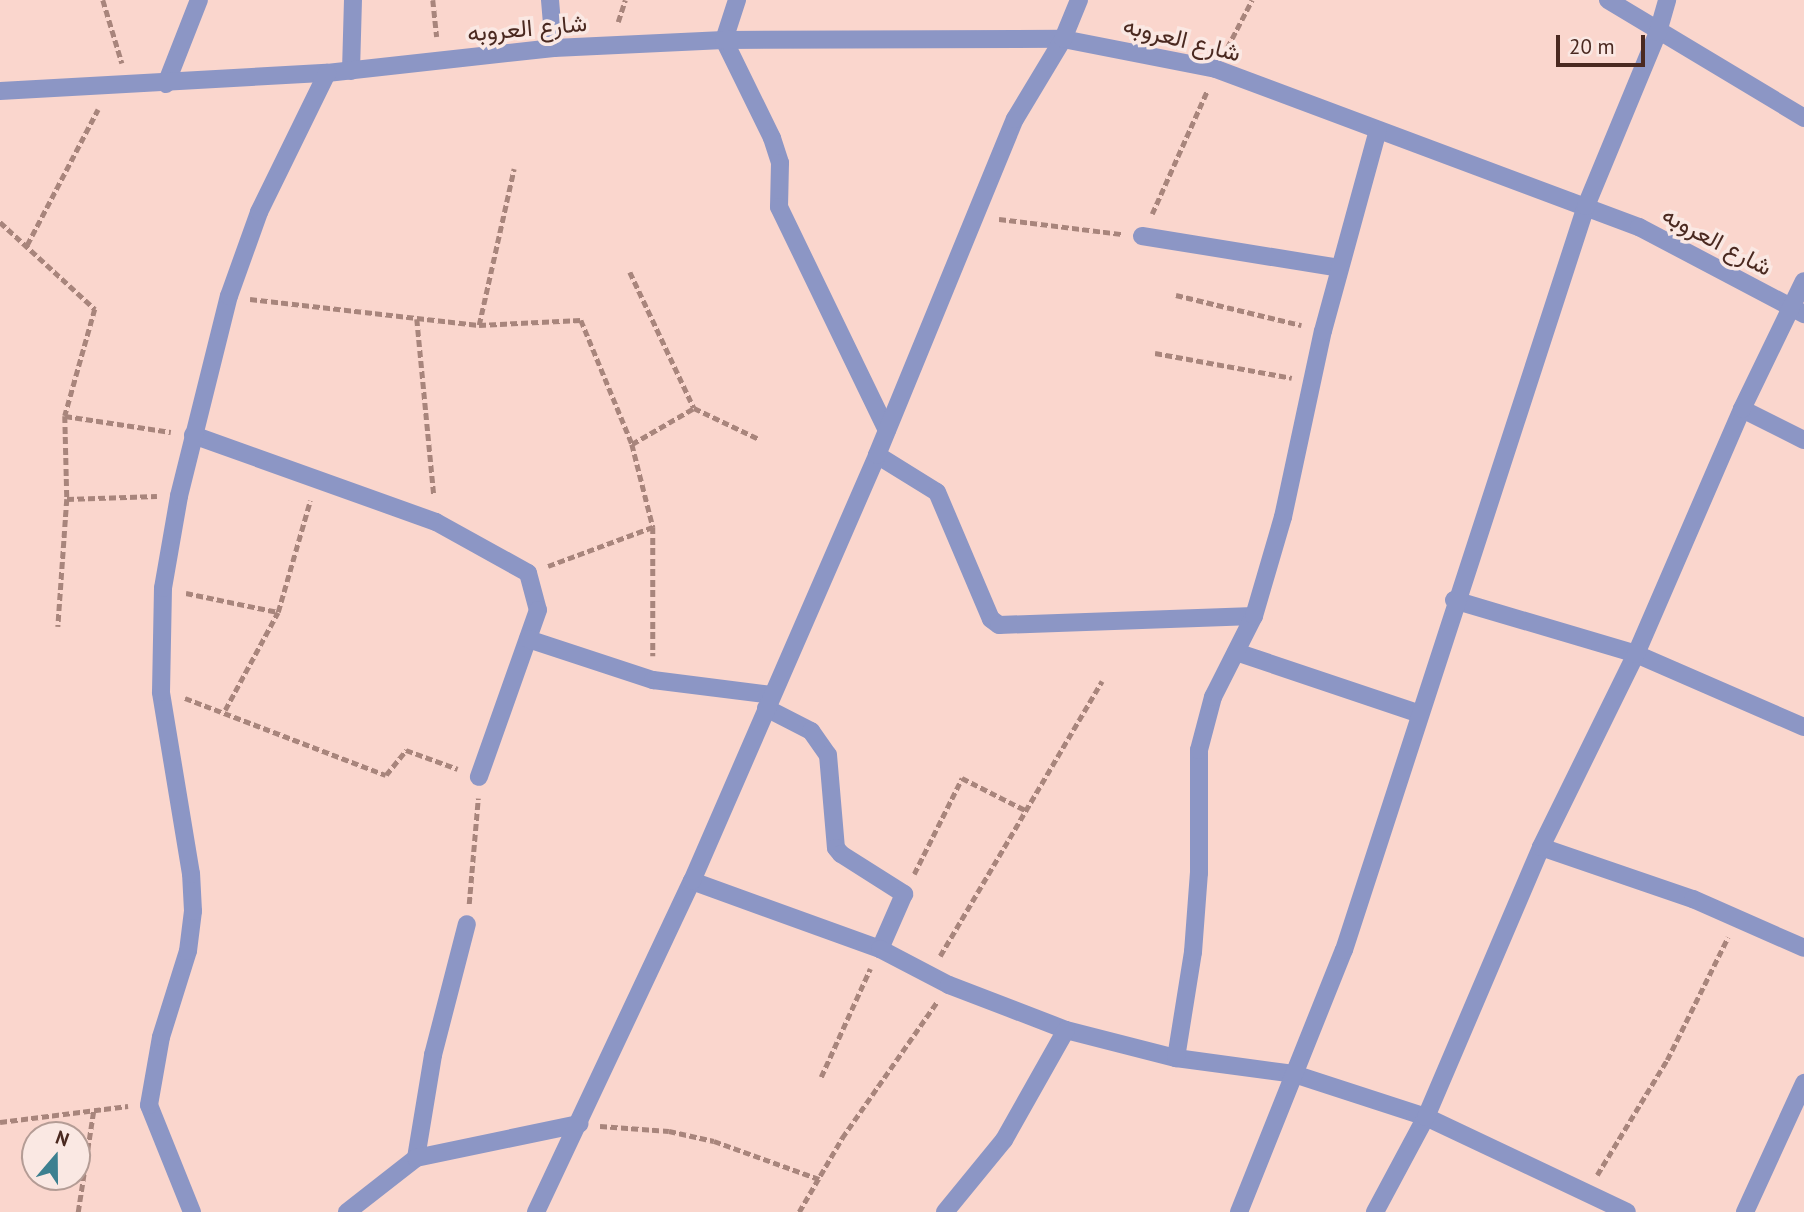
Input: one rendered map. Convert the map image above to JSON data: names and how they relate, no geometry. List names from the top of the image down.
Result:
{
  "streets": {
    "street": ["شارع العروبه"]
  },
  "scale_bar": "20 m",
  "north": "top"
}
